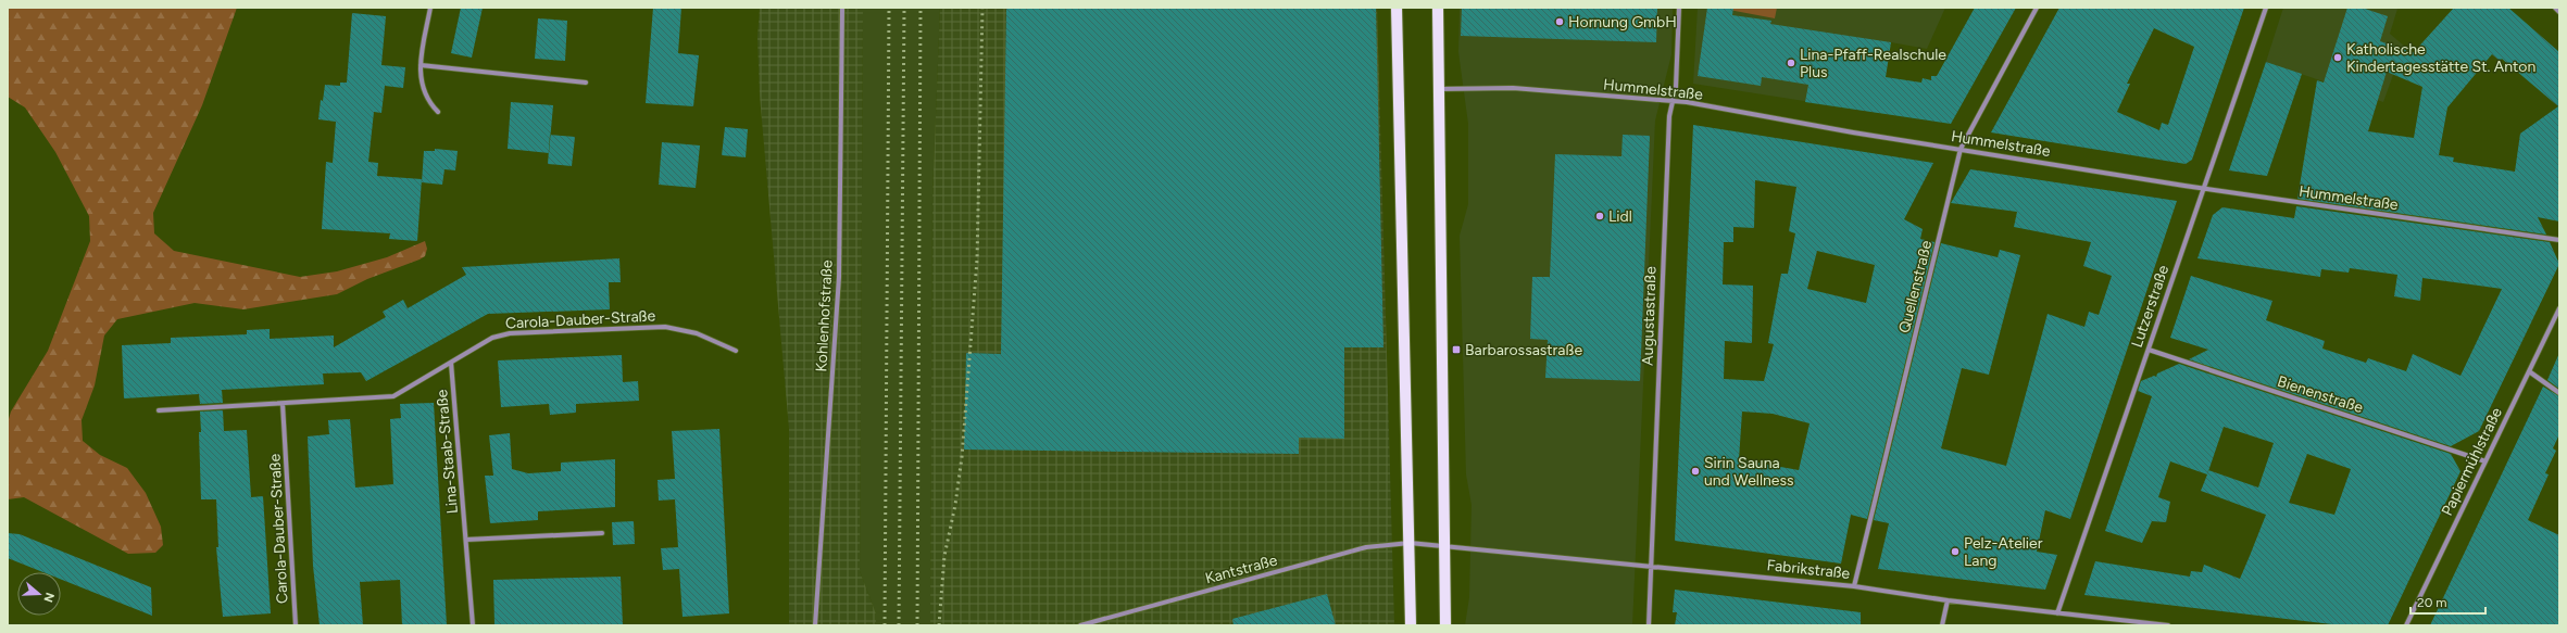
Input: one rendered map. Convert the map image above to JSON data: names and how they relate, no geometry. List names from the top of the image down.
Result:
{
  "streets": {
    "street": [
      "Hummelstraße",
      "Quellenstraße",
      "Lutzerstraße",
      "Kohlenhofstraße",
      "Augustastraße",
      "Carola-Dauber-Straße",
      "Bienenstraße",
      "Lina-Staab-Straße",
      "Papiermühlstraße",
      "Kantstraße",
      "Fabrikstraße"
    ]
  },
  "crossings": [
    ["Hummelstraße", "Quellenstraße"],
    ["Hummelstraße", "Lutzerstraße"],
    ["Hummelstraße", "Augustastraße"],
    ["Quellenstraße", "Fabrikstraße"],
    ["Lutzerstraße", "Bienenstraße"],
    ["Lutzerstraße", "Fabrikstraße"],
    ["Augustastraße", "Fabrikstraße"],
    ["Carola-Dauber-Straße", "Lina-Staab-Straße"],
    ["Bienenstraße", "Papiermühlstraße"],
    ["Kantstraße", "Fabrikstraße"]
  ],
  "places": {
    "other": [
      "Hornung GmbH",
      "Katholische Kindertagesstätte St. Anton",
      "Lina-Pfaff-Realschule Plus",
      "Lidl",
      "Sirin Sauna und Wellness",
      "Pelz-Atelier Lang"
    ],
    "transit": ["Barbarossastraße"]
  },
  "scale_bar": "20 m",
  "north": "right"
}
